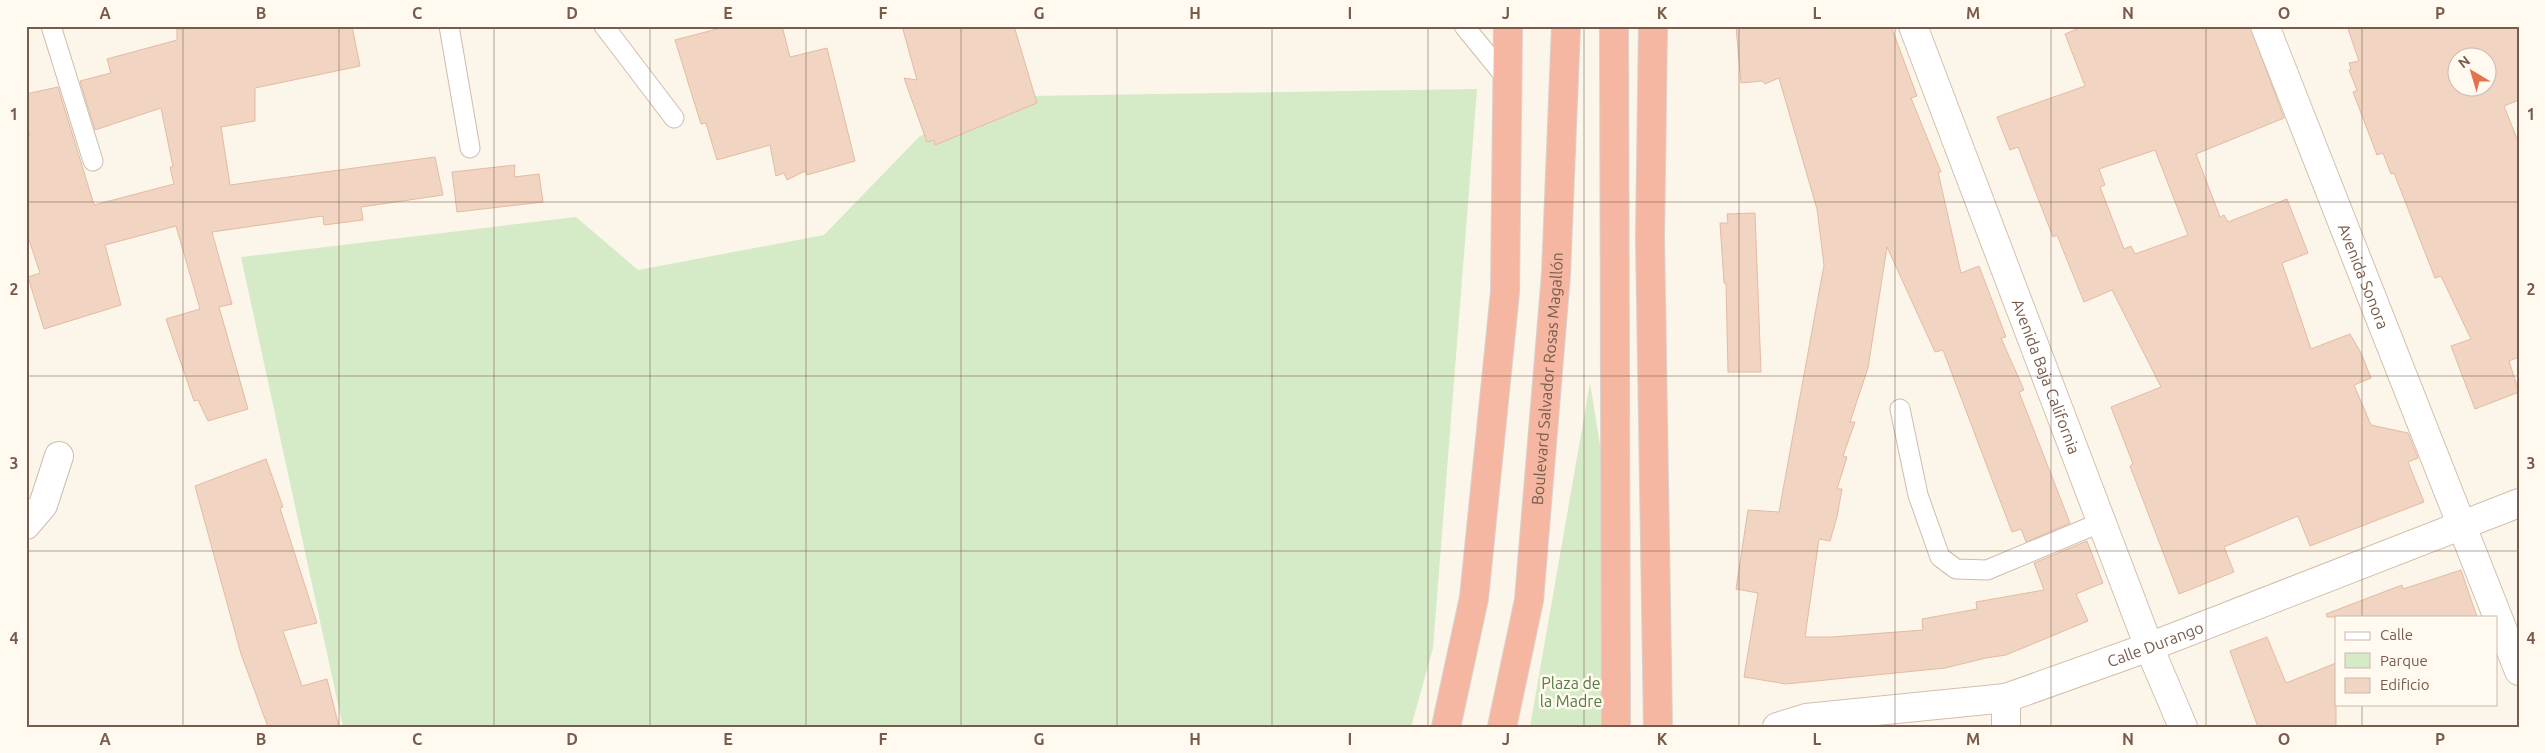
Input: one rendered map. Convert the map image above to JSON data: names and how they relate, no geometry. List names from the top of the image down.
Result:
{
  "streets": {
    "highway": ["Boulevard Salvador Rosas Magallón"],
    "main road": ["Avenida Sonora", "Avenida Baja California", "Calle Durango"]
  },
  "crossings": [
    ["Avenida Sonora", "Calle Durango"],
    ["Avenida Baja California", "Calle Durango"]
  ],
  "parks": ["Plaza de la Madre"],
  "legend": ["Calle", "Parque", "Edificio"],
  "north": "top left",
  "grid": {
    "columns": [
      "A",
      "B",
      "C",
      "D",
      "E",
      "F",
      "G",
      "H",
      "I",
      "J",
      "K",
      "L",
      "M",
      "N",
      "O",
      "P"
    ],
    "rows": [
      "1",
      "2",
      "3",
      "4"
    ]
  }
}
